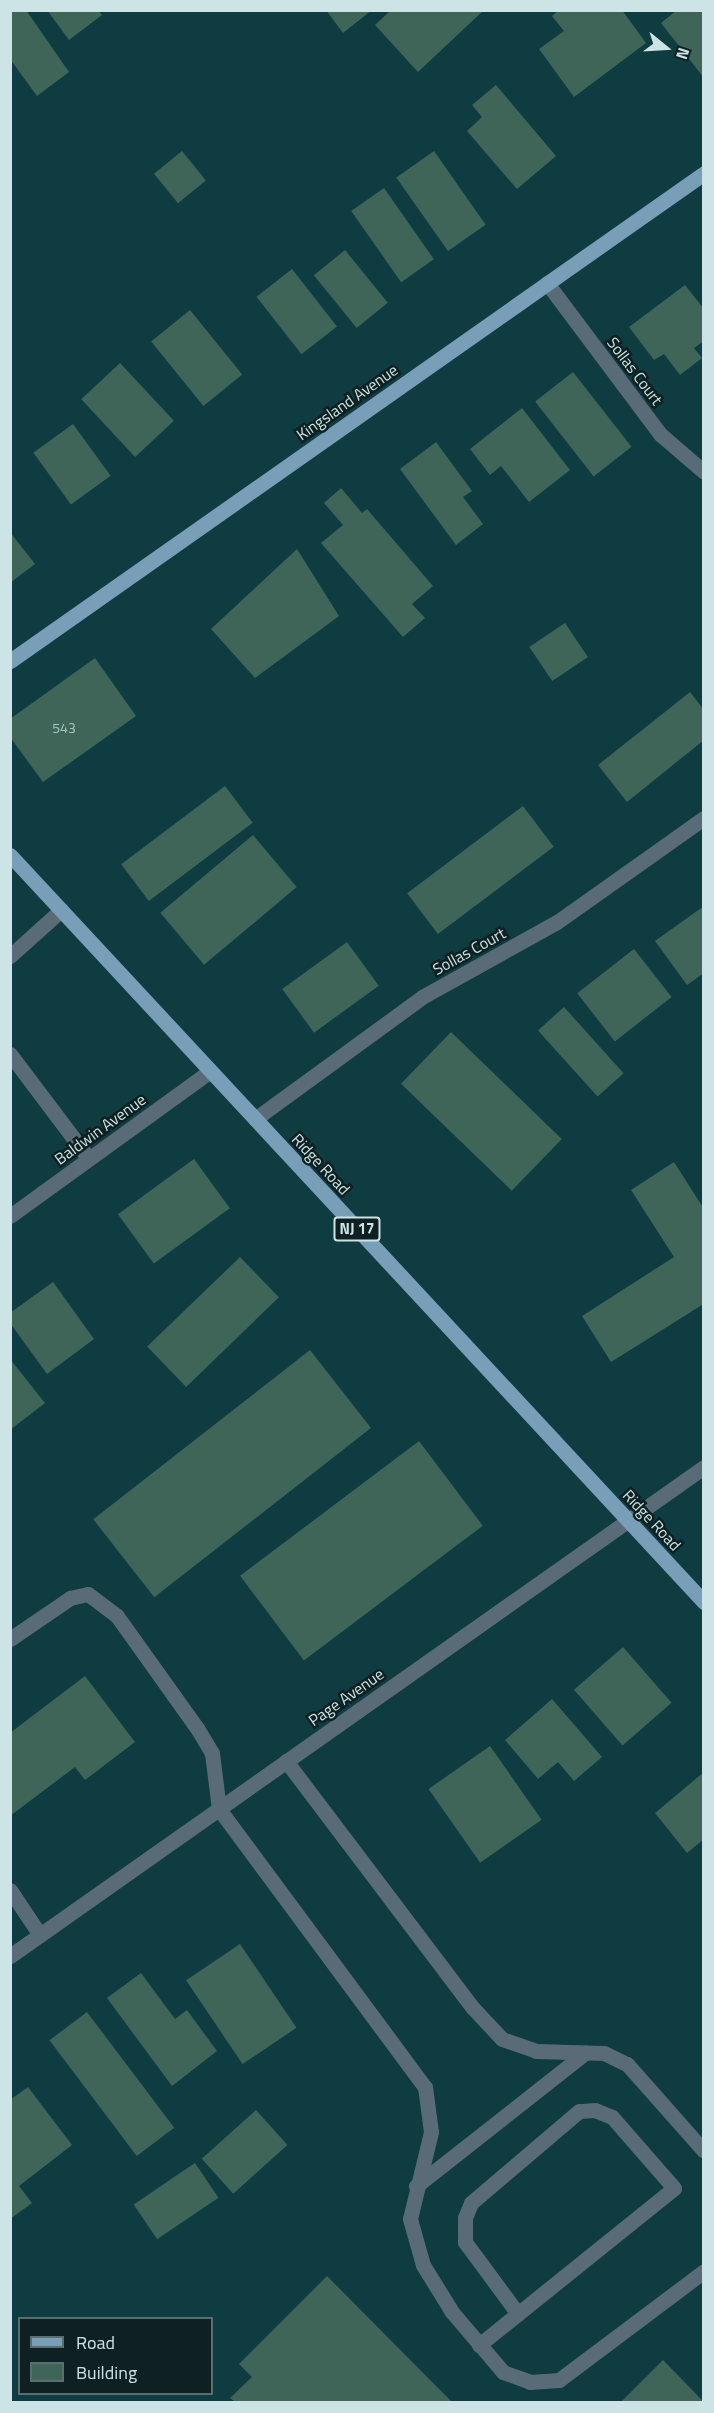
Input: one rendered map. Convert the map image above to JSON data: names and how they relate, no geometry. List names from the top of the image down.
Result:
{
  "streets": {
    "main road": ["Kingsland Avenue", "Ridge Road", "NJ 17"],
    "street": ["Sollas Court", "Baldwin Avenue", "Page Avenue"]
  },
  "crossings": [
    ["Sollas Court", "Kingsland Avenue"],
    ["Sollas Court", "Ridge Road"],
    ["Baldwin Avenue", "Ridge Road"],
    ["Ridge Road", "Page Avenue"]
  ],
  "house_numbers": ["543"],
  "legend": ["Road", "Building"],
  "north": "right"
}
